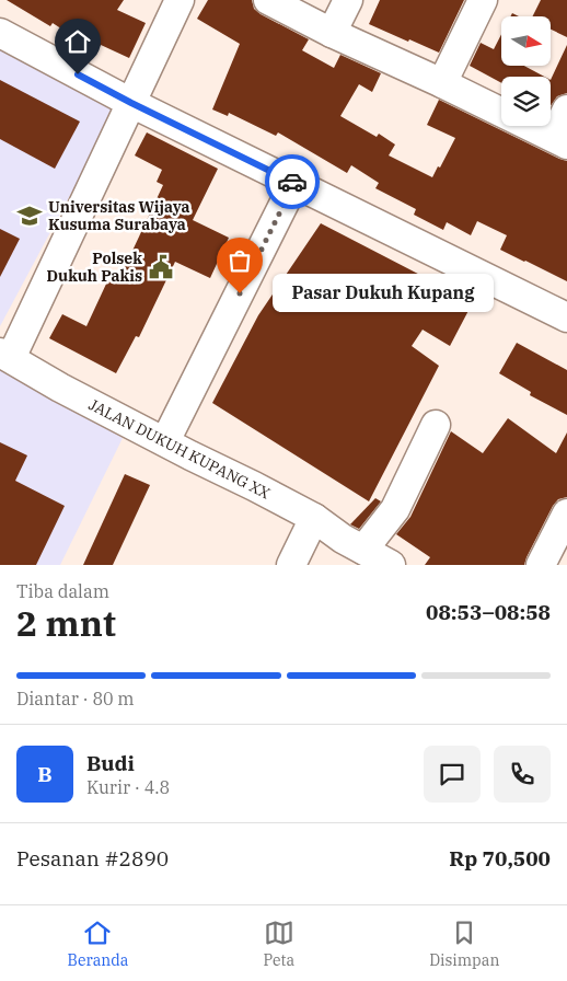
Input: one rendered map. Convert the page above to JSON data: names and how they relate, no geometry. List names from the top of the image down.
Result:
{
  "streets": {
    "street": ["JALAN DUKUH KUPANG XX"]
  },
  "places": {
    "school or university": ["Universitas Wijaya Kusuma Surabaya"],
    "public building": ["Polsek Dukuh Pakis"],
    "other": ["Pasar Dukuh Kupang"]
  },
  "north": "right",
  "page": {
    "bubble": "Pasar Dukuh Kupang",
    "heading": ["2 mnt", "Tiba dalam", "08:53–08:58"],
    "panel": [
      "Budi",
      "Kurir · 4.8",
      "Pesanan #2890",
      "Rp 70,500"
    ],
    "bar": "Diantar · 80 m",
    "round": "B",
    "tabs": ["Beranda", "Peta", "Disimpan"]
  }
}
